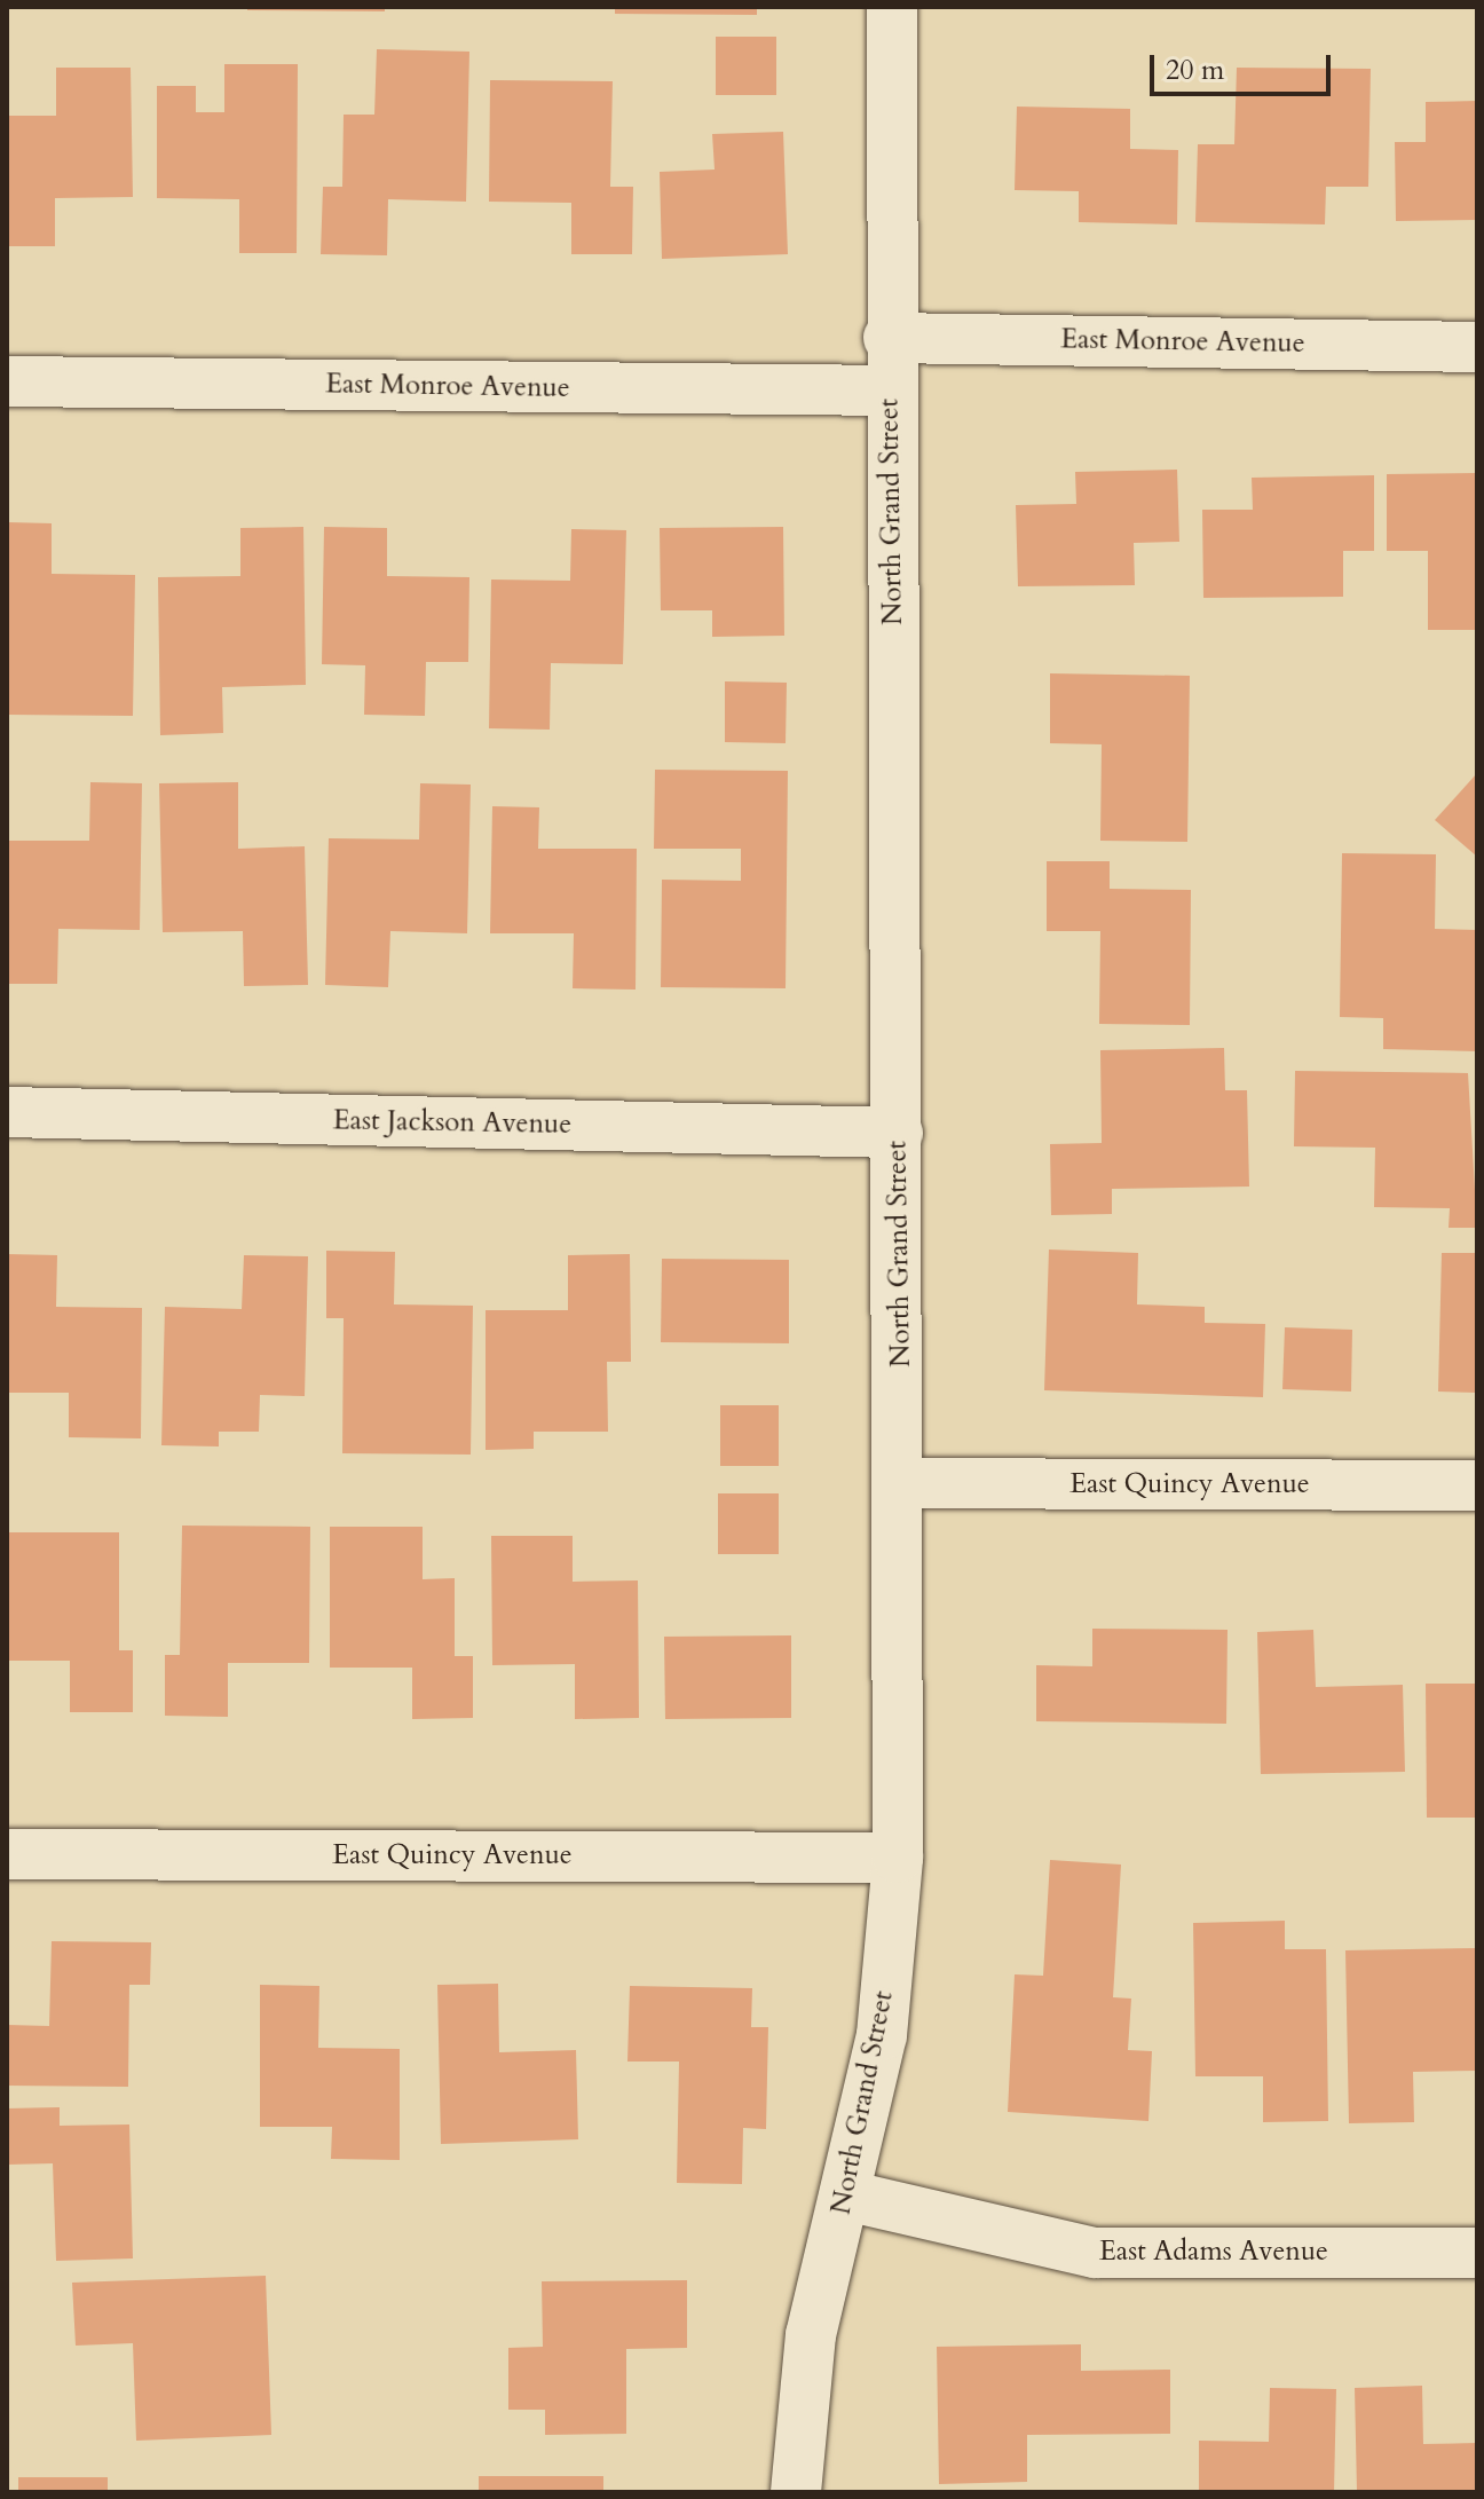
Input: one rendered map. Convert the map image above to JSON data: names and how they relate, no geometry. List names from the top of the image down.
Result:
{
  "streets": {
    "street": [
      "East Monroe Avenue",
      "North Grand Street",
      "East Jackson Avenue",
      "East Quincy Avenue",
      "East Adams Avenue"
    ]
  },
  "crossings": [
    ["East Monroe Avenue", "North Grand Street"],
    ["North Grand Street", "East Jackson Avenue"],
    ["North Grand Street", "East Quincy Avenue"],
    ["North Grand Street", "East Adams Avenue"]
  ],
  "scale_bar": "20 m"
}
